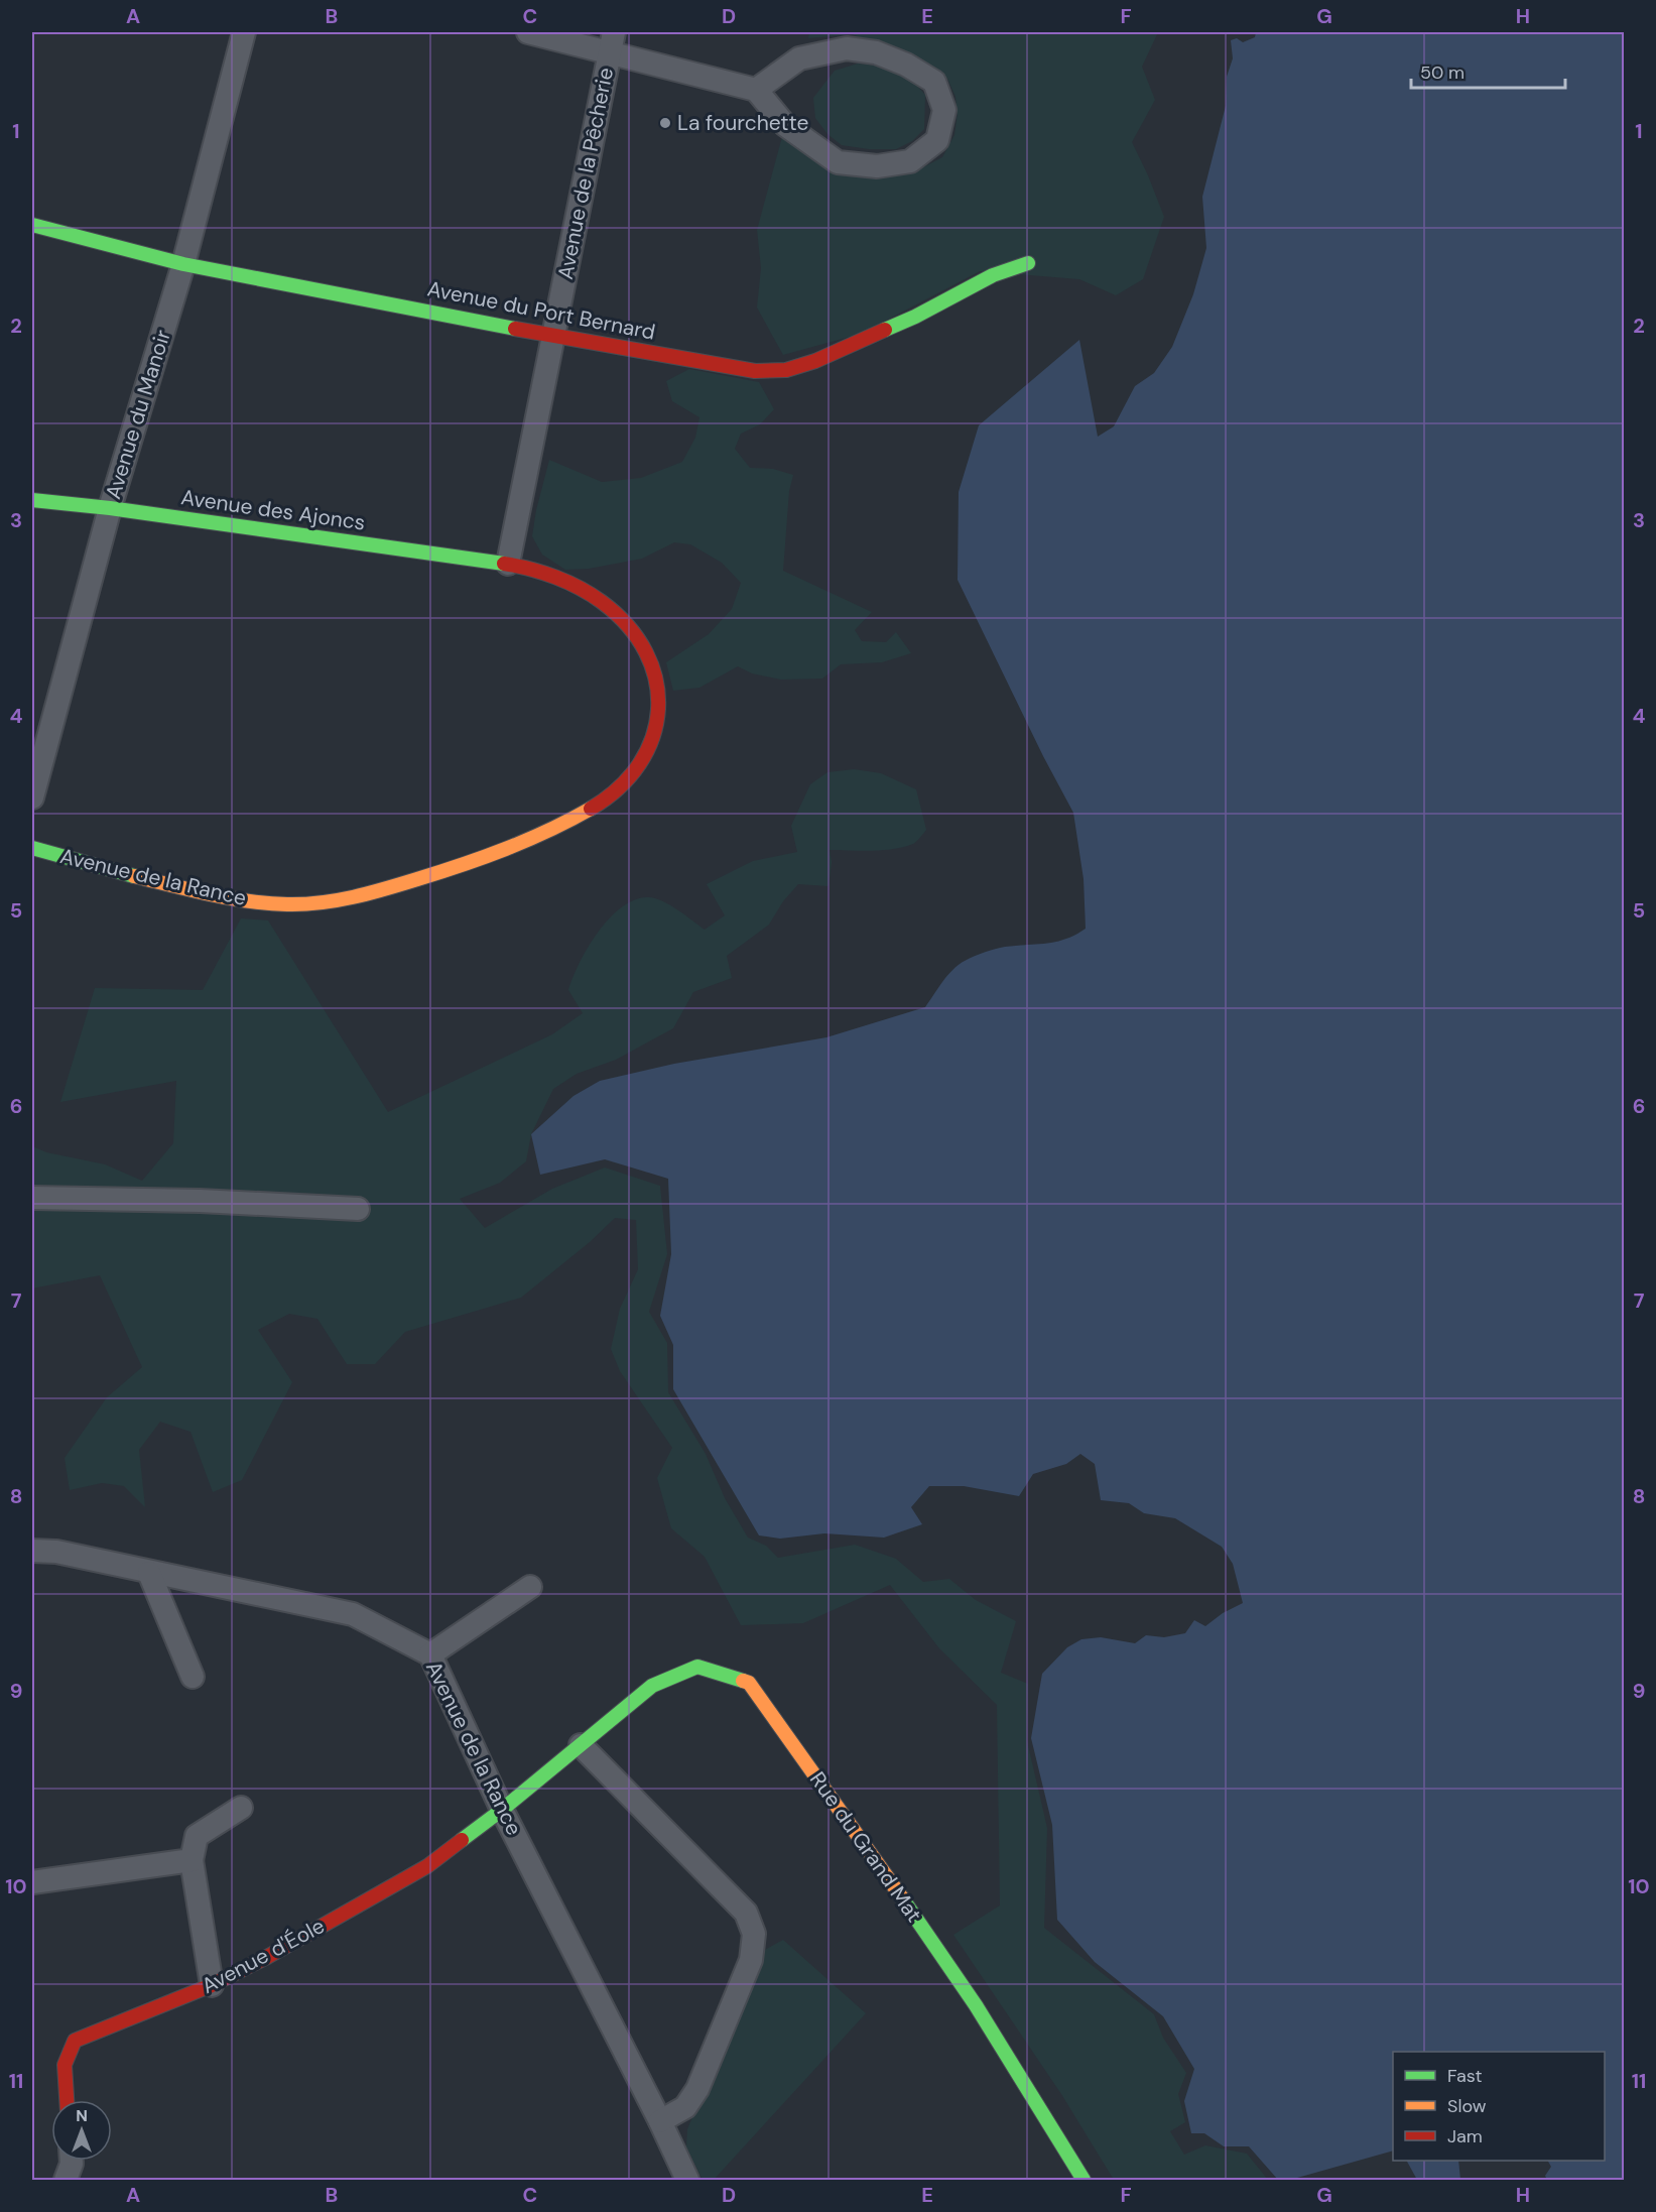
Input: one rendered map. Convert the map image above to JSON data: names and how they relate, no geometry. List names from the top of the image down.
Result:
{
  "streets": {
    "street": [
      "Avenue de la Pêcherie",
      "Avenue du Port Bernard",
      "Avenue du Manoir",
      "Avenue des Ajoncs",
      "Avenue de la Rance",
      "Rue du Grand Mat",
      "Avenue d'Éole"
    ]
  },
  "crossings": [
    ["Avenue de la Pêcherie", "Avenue du Port Bernard"],
    ["Avenue de la Pêcherie", "Avenue des Ajoncs"],
    ["Avenue de la Pêcherie", "Avenue de la Rance"],
    ["Avenue du Port Bernard", "Avenue du Manoir"],
    ["Avenue du Manoir", "Avenue des Ajoncs"],
    ["Avenue des Ajoncs", "Avenue de la Rance"],
    ["Avenue de la Rance", "Rue du Grand Mat"],
    ["Avenue de la Rance", "Avenue d'Éole"],
    ["Rue du Grand Mat", "Avenue d'Éole"]
  ],
  "places": ["La fourchette"],
  "legend": ["Fast", "Slow", "Jam"],
  "scale_bar": "50 m",
  "north": "top",
  "grid": {
    "columns": [
      "A",
      "B",
      "C",
      "D",
      "E",
      "F",
      "G",
      "H"
    ],
    "rows": [
      "1",
      "2",
      "3",
      "4",
      "5",
      "6",
      "7",
      "8",
      "9",
      "10",
      "11"
    ]
  }
}
